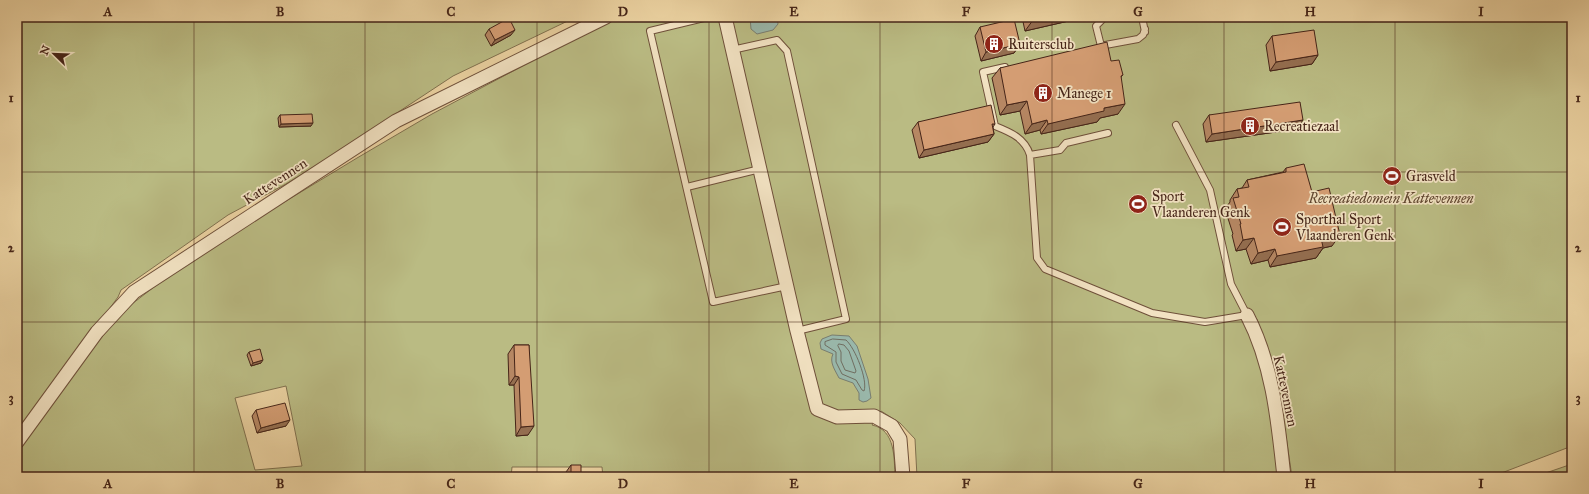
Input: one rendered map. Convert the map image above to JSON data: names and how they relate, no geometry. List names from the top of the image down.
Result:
{
  "streets": {
    "street": ["Kattevennen"]
  },
  "parks": ["Recreatiedomein Kattevennen"],
  "places": {
    "building": ["Ruitersclub", "Manege 1", "Recreatiezaal"],
    "sports": ["Grasveld", "Sport Vlaanderen Genk", "Sporthal Sport Vlaanderen Genk"]
  },
  "north": "top left",
  "grid": {
    "columns": [
      "A",
      "B",
      "C",
      "D",
      "E",
      "F",
      "G",
      "H",
      "I"
    ],
    "rows": ["1", "2", "3"]
  }
}
